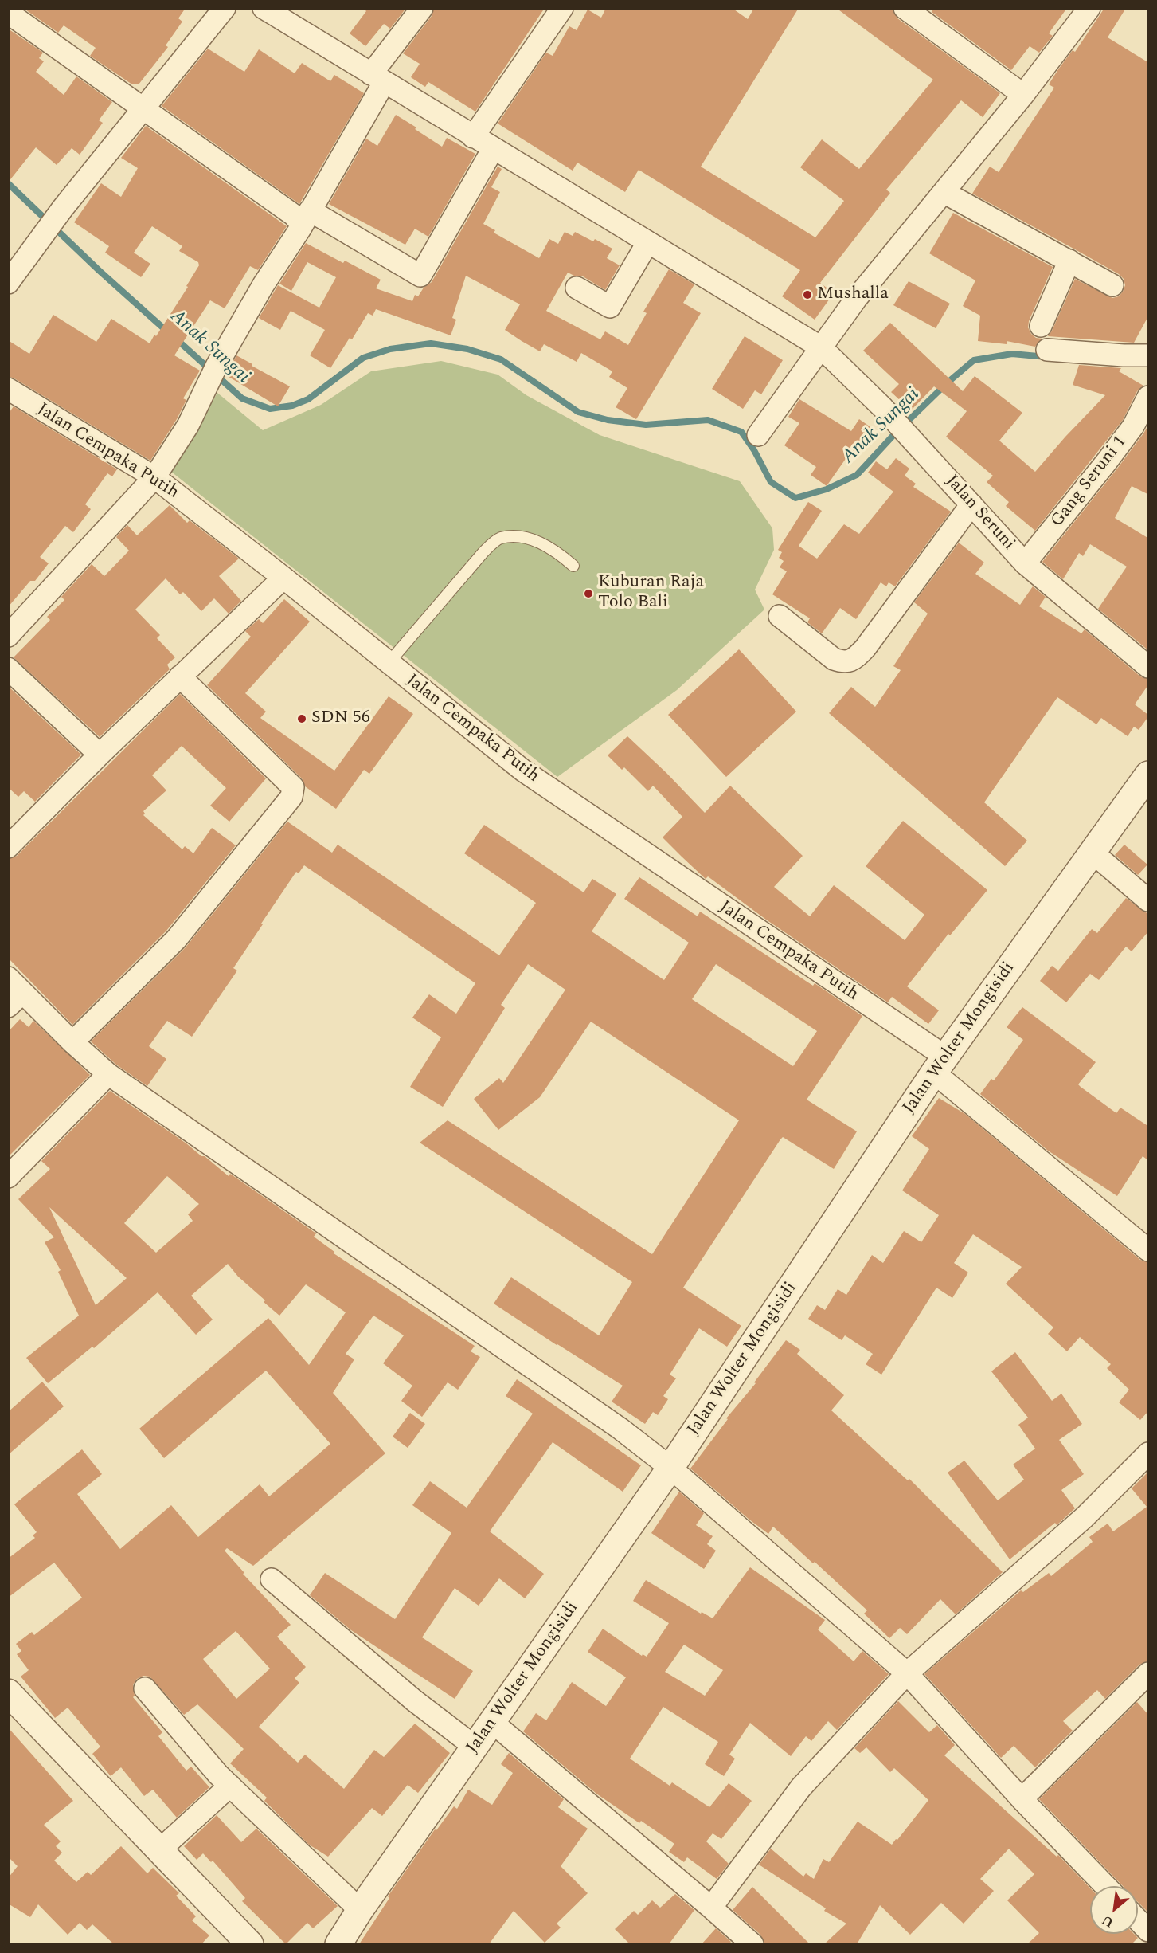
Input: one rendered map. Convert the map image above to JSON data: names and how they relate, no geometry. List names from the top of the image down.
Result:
{
  "streets": {
    "street": [
      "Jalan Cempaka Putih",
      "Gang Seruni 1",
      "Jalan Seruni",
      "Jalan Wolter Mongisidi"
    ]
  },
  "crossings": [
    ["Jalan Cempaka Putih", "Jalan Wolter Mongisidi"],
    ["Gang Seruni 1", "Jalan Seruni"]
  ],
  "water": ["Anak Sungai"],
  "places": ["Mushalla", "Kuburan Raja Tolo Bali", "SDN 56"],
  "north": "bottom left"
}
